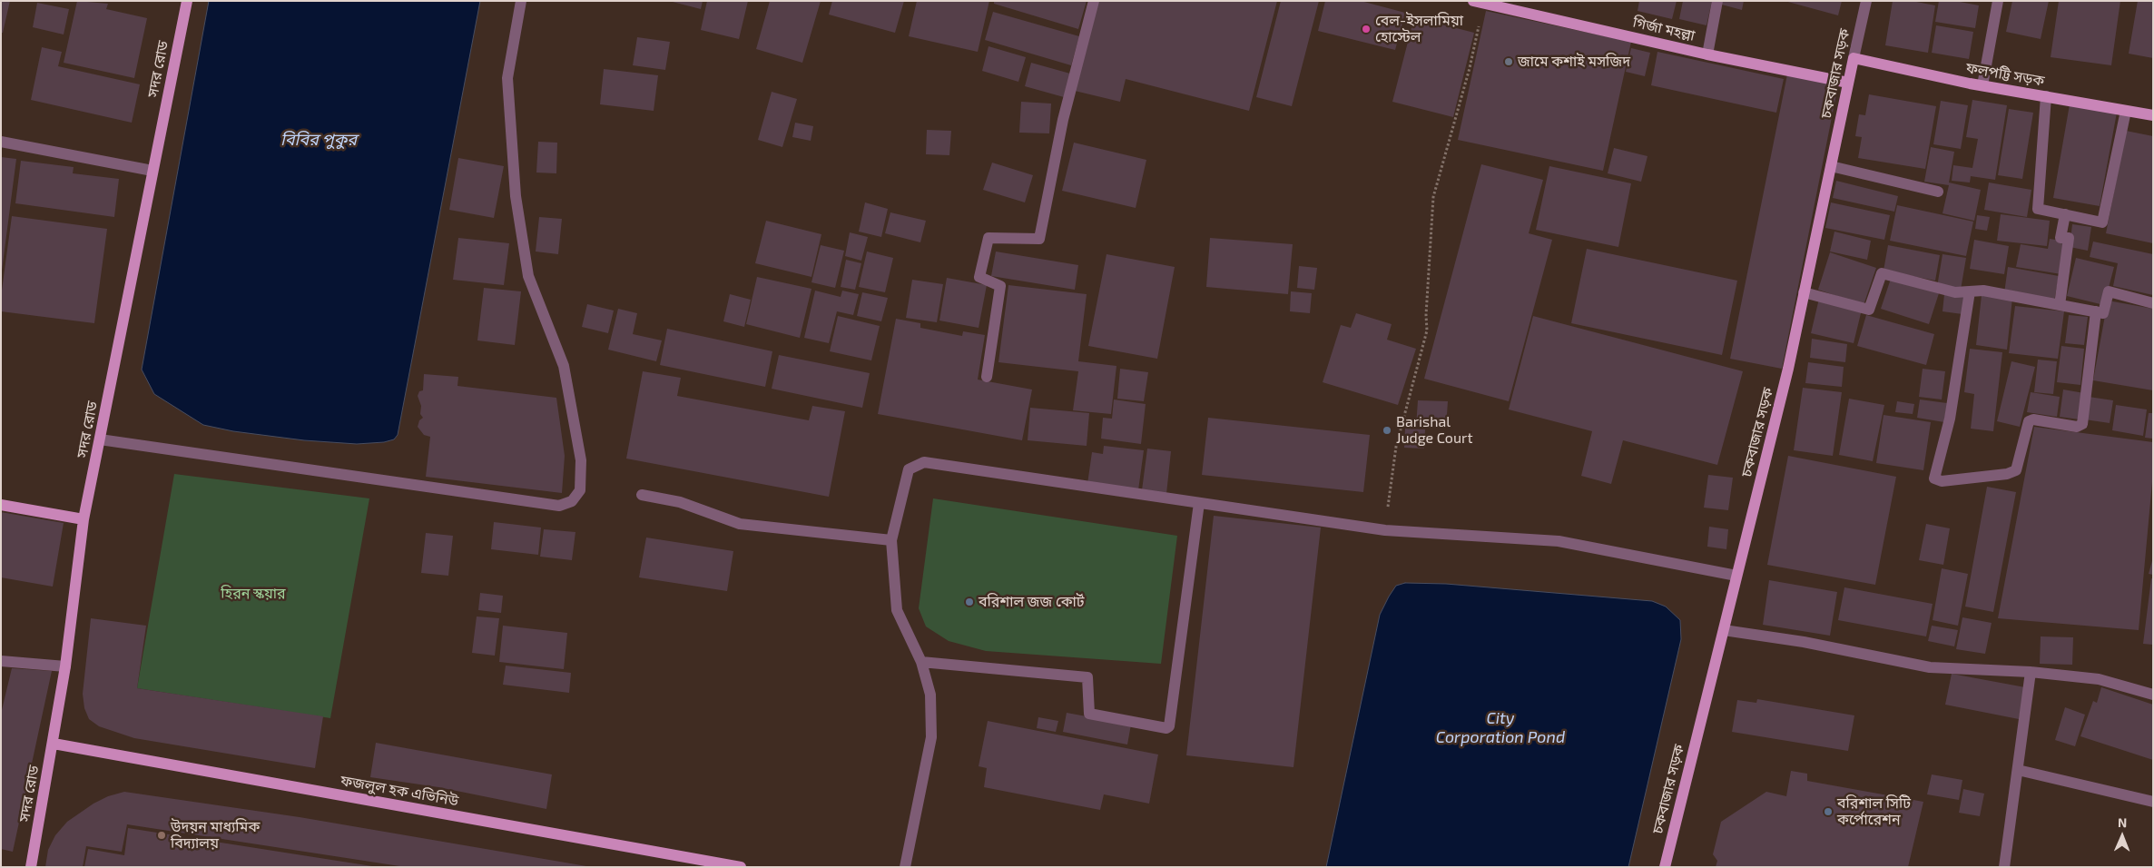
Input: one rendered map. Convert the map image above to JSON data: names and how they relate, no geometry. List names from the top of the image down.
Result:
{
  "streets": {
    "main road": [
      "গির্জা মহল্লা",
      "সদর রোড",
      "চকবাজার সড়ক",
      "ফলপট্টি সড়ক",
      "ফজলুল হক এভিনিউ"
    ]
  },
  "crossings": [
    ["গির্জা মহল্লা", "চকবাজার সড়ক"],
    ["সদর রোড", "ফজলুল হক এভিনিউ"],
    ["চকবাজার সড়ক", "ফলপট্টি সড়ক"]
  ],
  "water": ["বিবির পুকুর", "City Corporation Pond"],
  "parks": ["হিরন স্কয়ার"],
  "places": [
    "বেল-ইসলামিয়া হোস্টেল",
    "জামে কশাই মসজিদ",
    "Barishal Judge Court",
    "বরিশাল জজ কোর্ট",
    "বরিশাল সিটি কর্পোরেশন",
    "উদয়ন মাধ্যমিক বিদ্যালয়"
  ],
  "north": "top"
}
